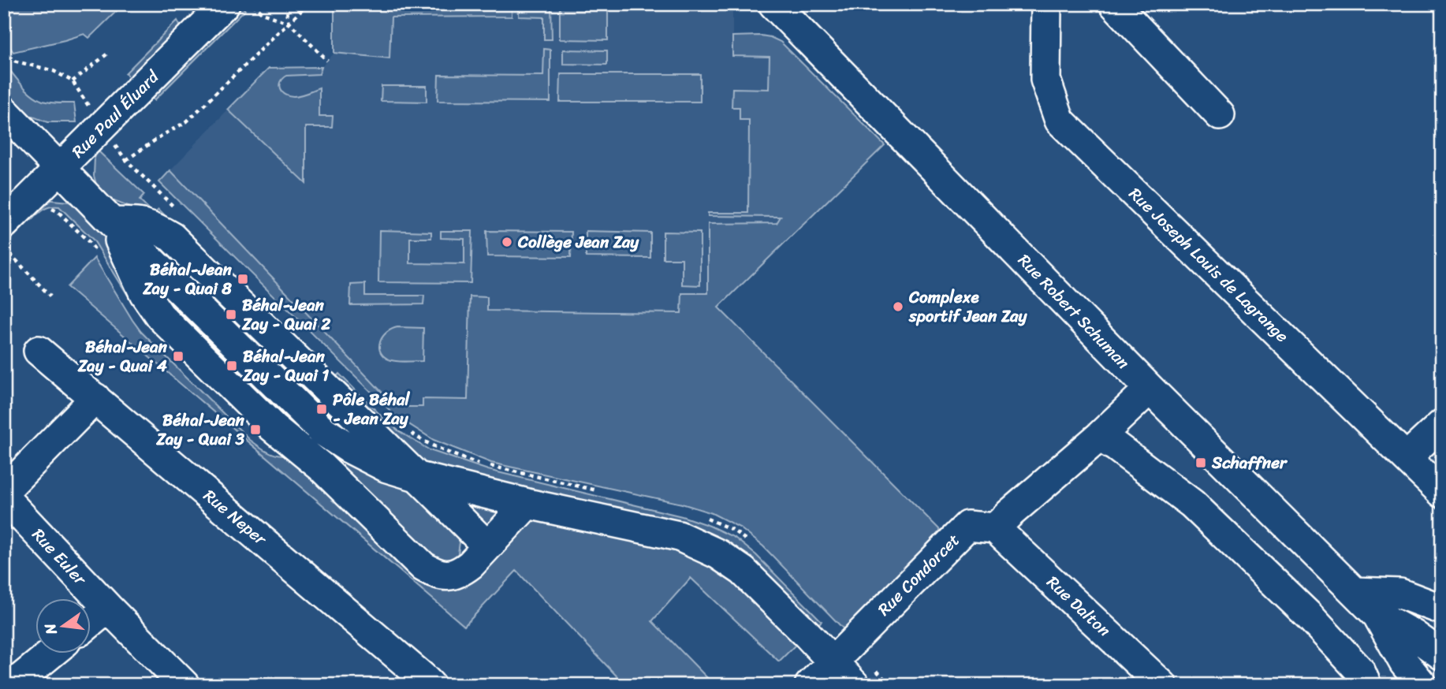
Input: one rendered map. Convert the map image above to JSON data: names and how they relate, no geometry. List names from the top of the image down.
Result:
{
  "streets": {
    "street": [
      "Rue Paul Éluard",
      "Rue Joseph Louis de Lagrange",
      "Rue Robert Schuman",
      "Rue Neper",
      "Rue Euler",
      "Rue Condorcet",
      "Rue Dalton"
    ]
  },
  "crossings": [
    ["Rue Condorcet", "Rue Dalton"]
  ],
  "places": {
    "other": ["Collège Jean Zay", "Complexe sportif Jean Zay"],
    "transit": [
      "Béhal-Jean Zay - Quai 8",
      "Béhal-Jean Zay - Quai 2",
      "Béhal-Jean Zay - Quai 4",
      "Béhal-Jean Zay - Quai 1",
      "Pôle Béhal - Jean Zay",
      "Béhal-Jean Zay - Quai 3",
      "Schaffner"
    ]
  },
  "north": "left"
}
